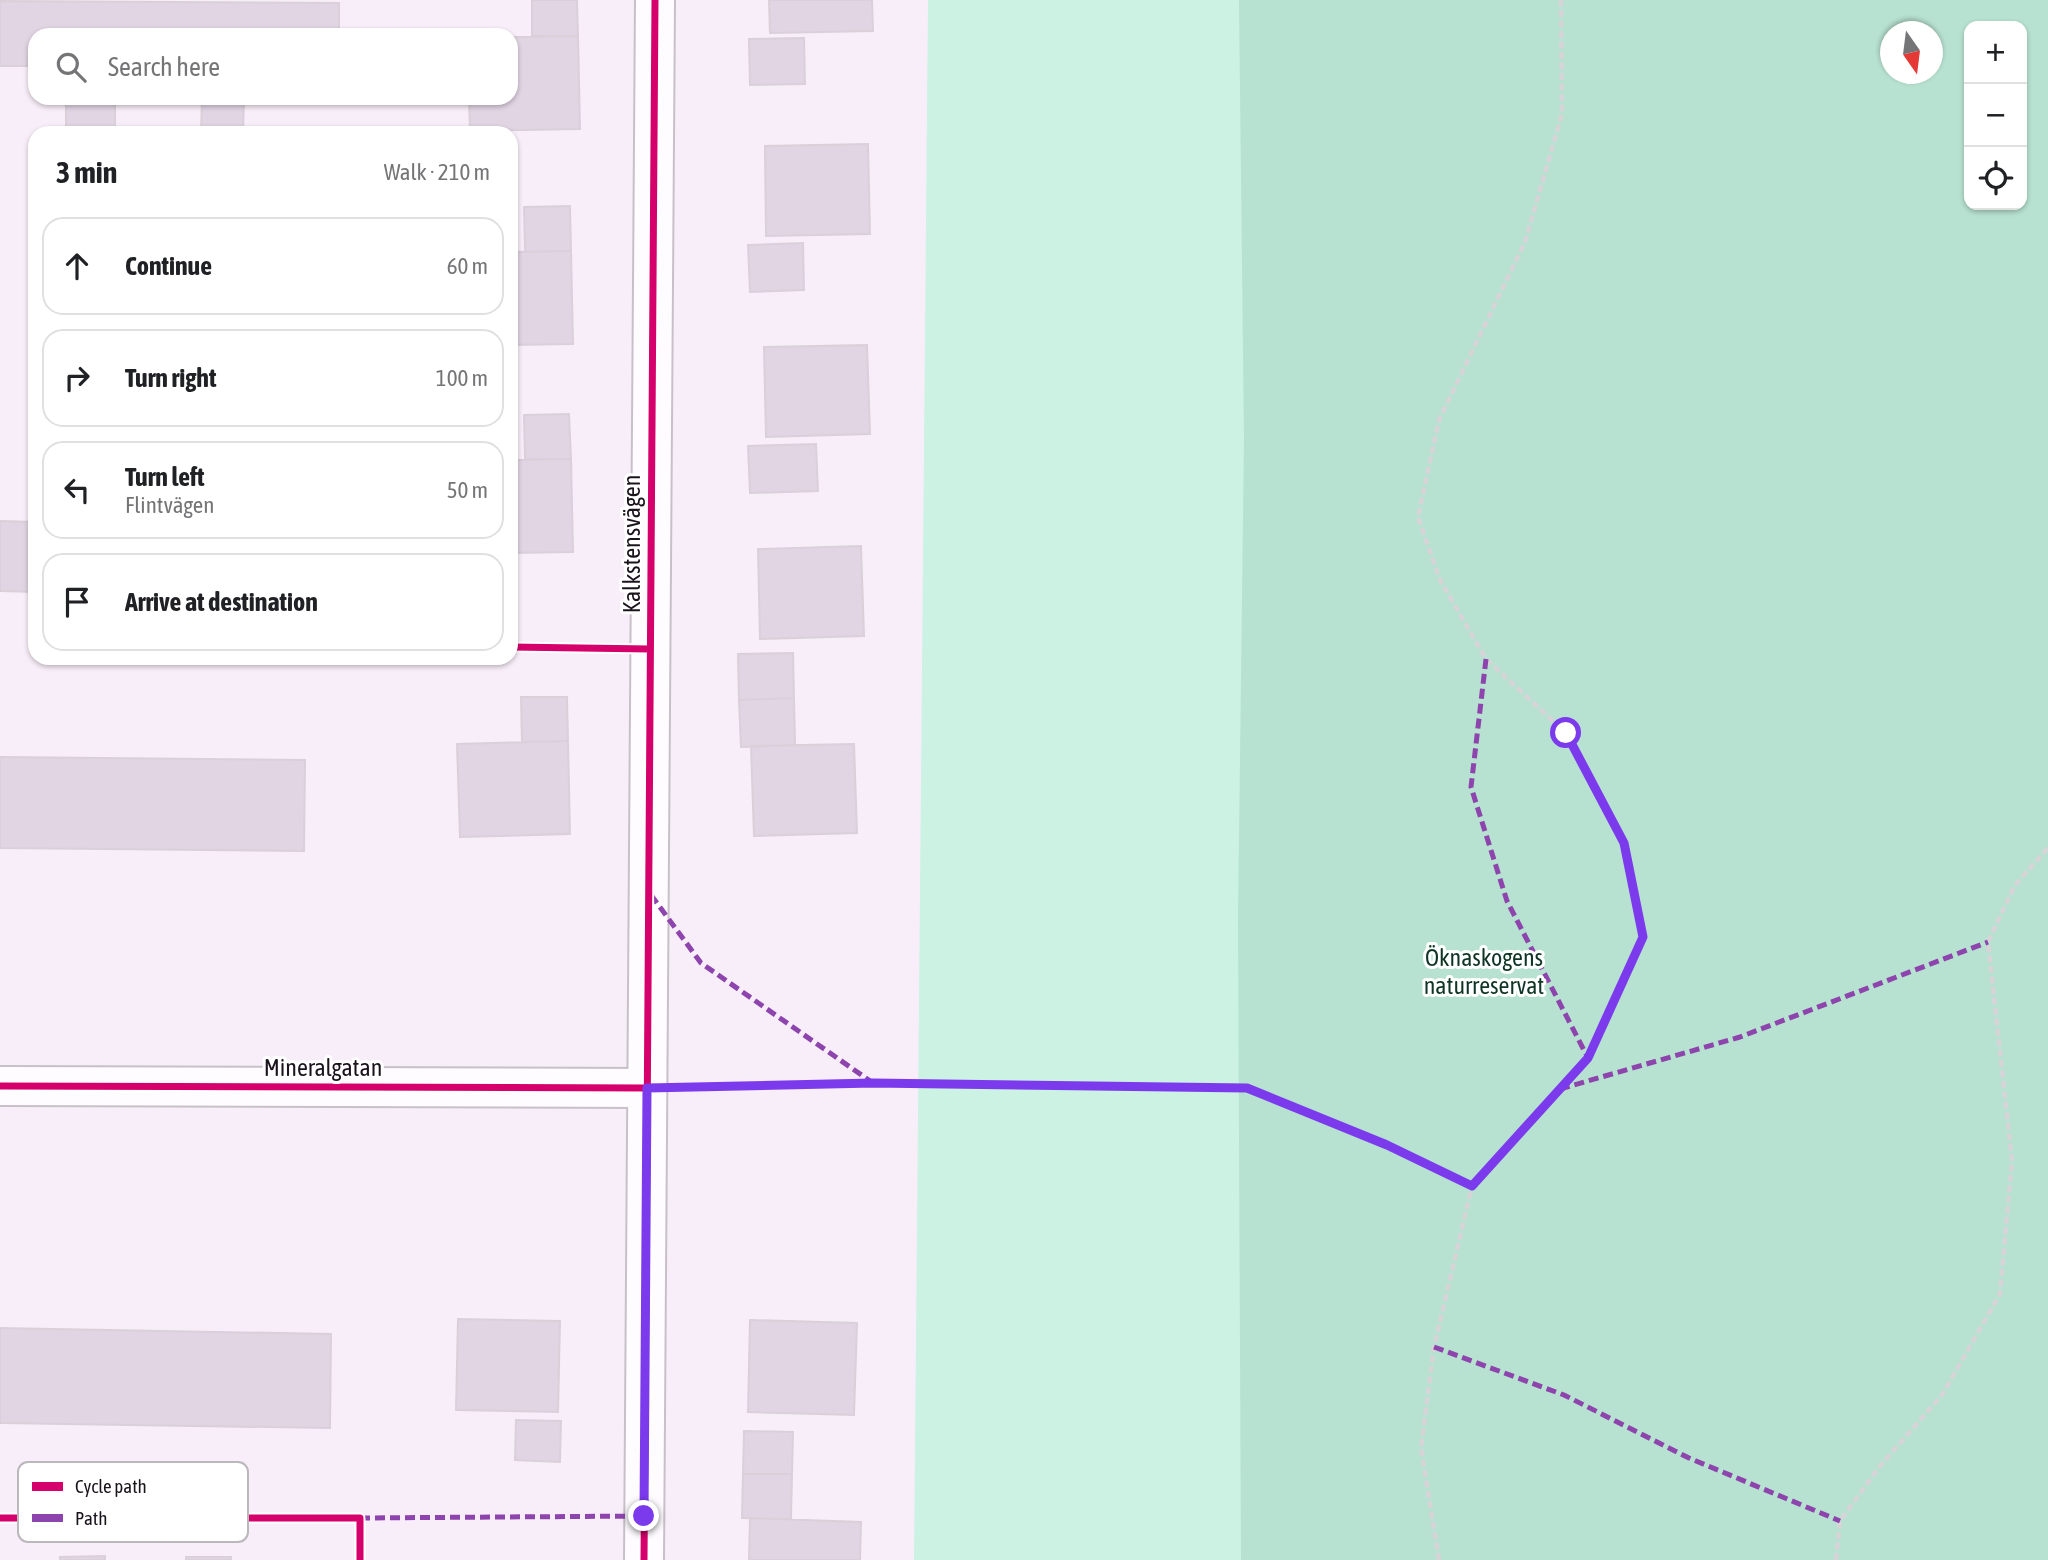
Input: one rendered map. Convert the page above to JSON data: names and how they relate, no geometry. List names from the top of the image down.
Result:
{
  "streets": {
    "street": ["Kalkstensvägen", "Mineralgatan"]
  },
  "crossings": [
    ["Kalkstensvägen", "Mineralgatan"]
  ],
  "parks": ["Öknaskogens naturreservat"],
  "legend": ["Cycle path", "Path"],
  "north": "bottom",
  "page": {
    "map_buttons": ["+", "−"],
    "search": "Search here",
    "heading": ["3 min", "Walk · 210 m"],
    "list": [
      ["Continue", "60 m"],
      ["Turn right", "100 m"],
      ["Turn left", "Flintvägen", "50 m"],
      "Arrive at destination"
    ]
  }
}
